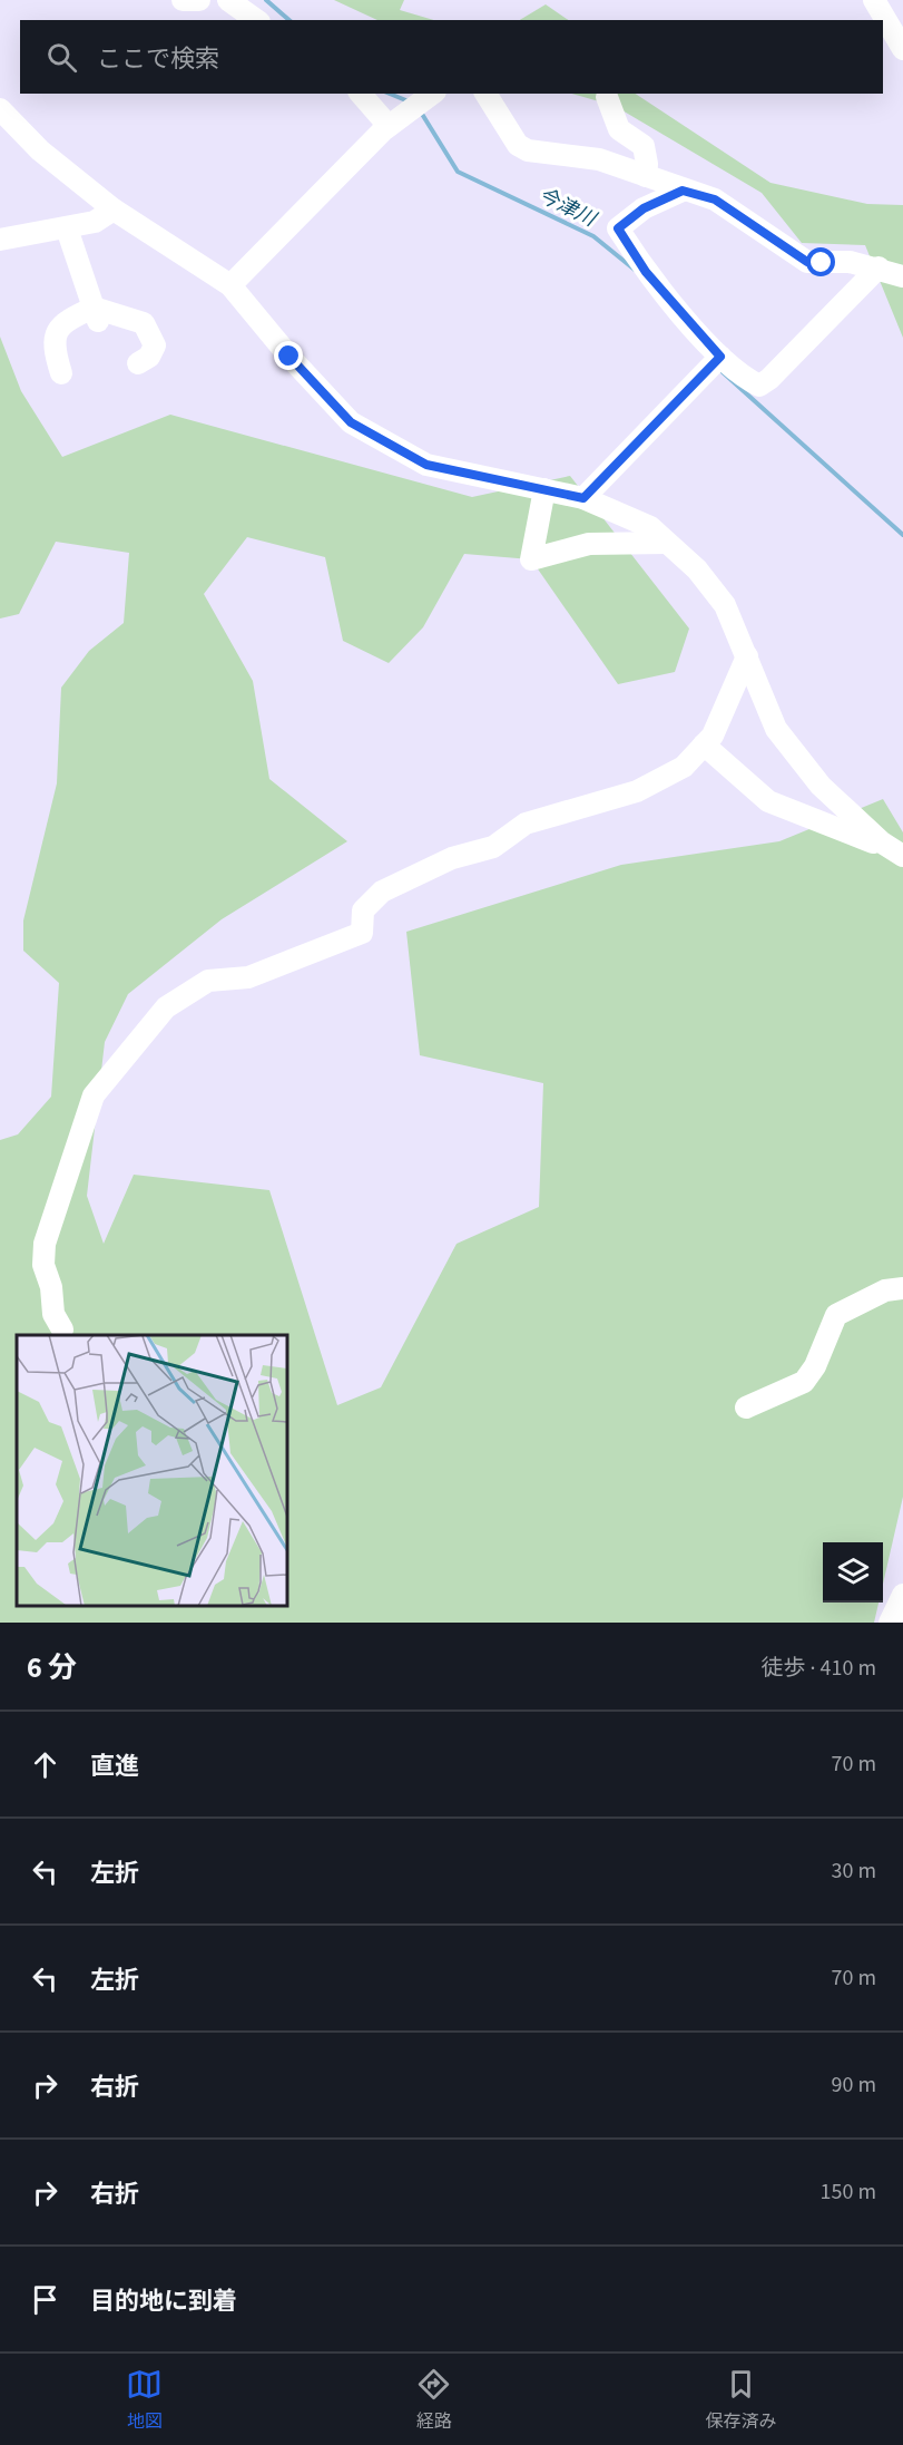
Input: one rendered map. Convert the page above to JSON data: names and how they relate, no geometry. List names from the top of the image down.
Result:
{
  "water": ["今津川"],
  "page": {
    "search": "ここで検索",
    "heading": ["6 分", "徒歩 · 410 m"],
    "list": [
      ["直進", "70 m"],
      ["左折", "30 m"],
      ["左折", "70 m"],
      ["右折", "90 m"],
      ["右折", "150 m"],
      "目的地に到着"
    ],
    "nav": ["地図", "経路", "保存済み"]
  }
}
